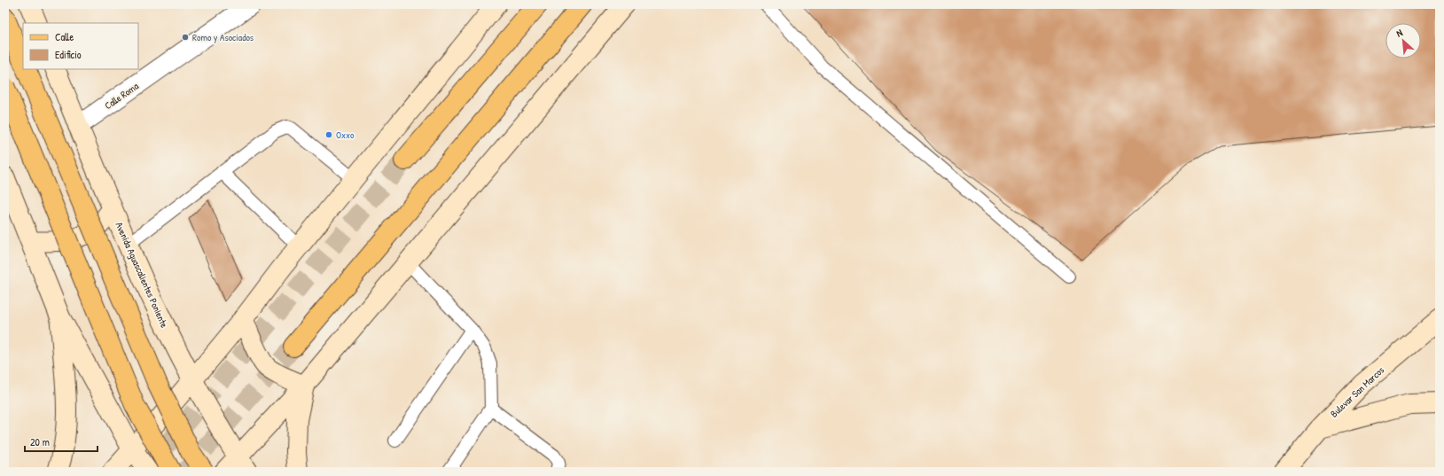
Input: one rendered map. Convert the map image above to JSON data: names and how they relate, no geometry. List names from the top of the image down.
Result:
{
  "streets": {
    "street": ["Calle Roma", "Avenida Aguascalientes Poniente", "Bulevar San Marcos"]
  },
  "crossings": [
    ["Calle Roma", "Avenida Aguascalientes Poniente"]
  ],
  "places": ["Romo y Asociados", "Oxxo"],
  "legend": ["Calle", "Edificio"],
  "scale_bar": "20 m",
  "north": "top left"
}
